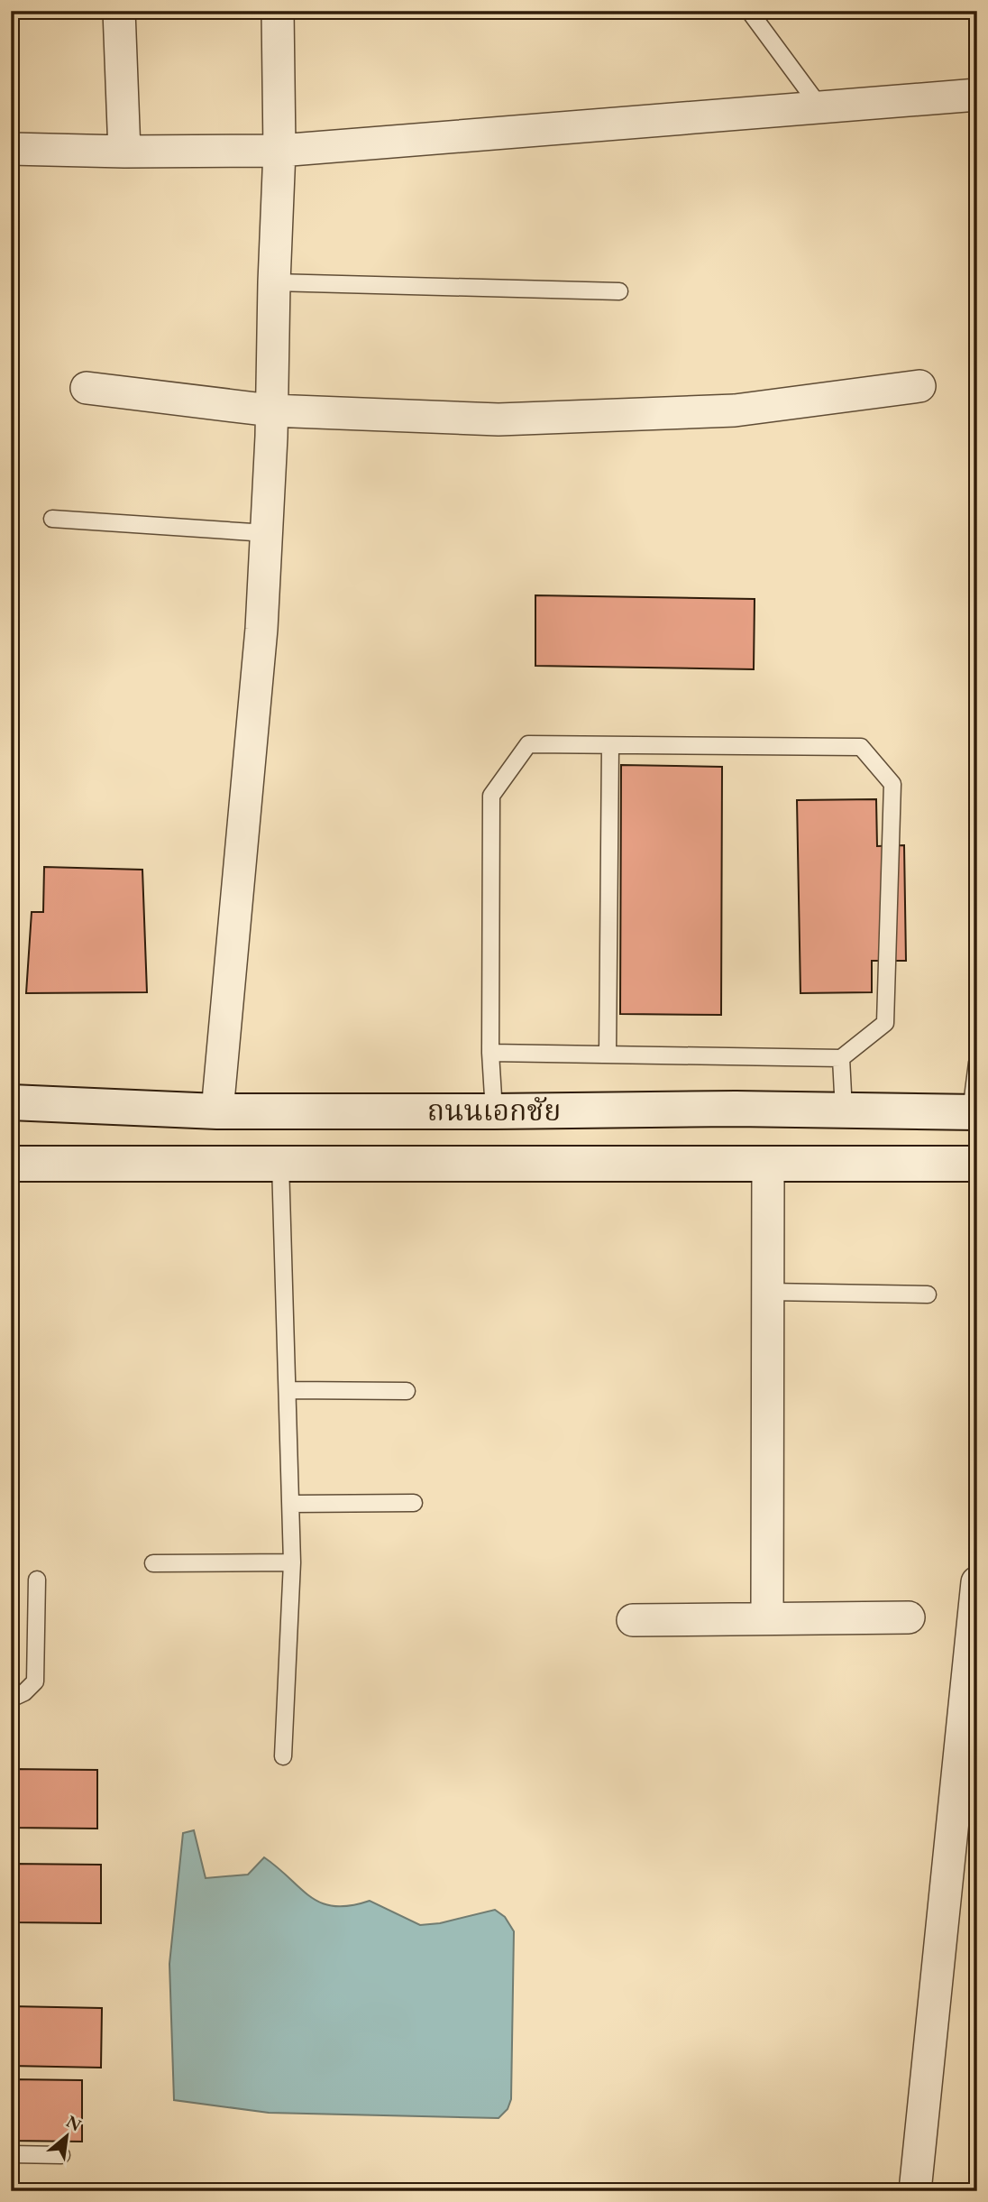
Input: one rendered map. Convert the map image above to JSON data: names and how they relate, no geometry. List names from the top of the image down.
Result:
{
  "streets": {
    "main road": ["ถนนเอกชัย"]
  },
  "north": "top right"
}
